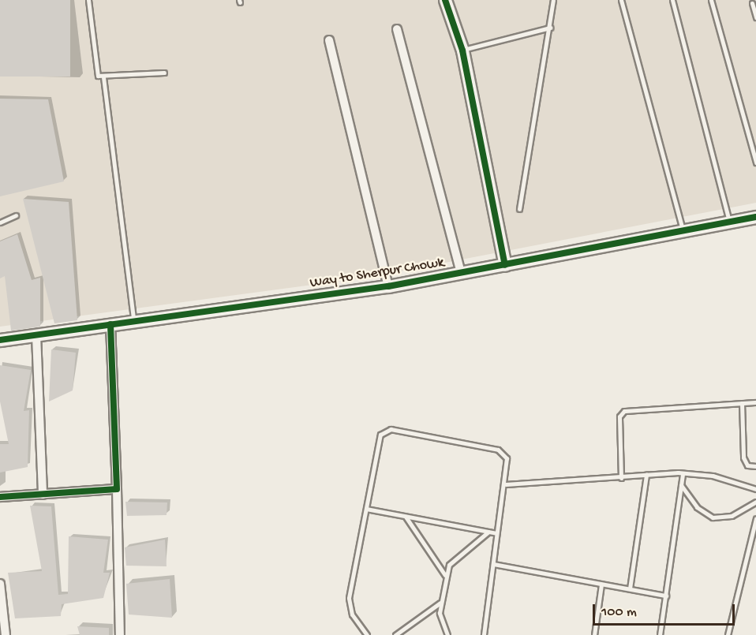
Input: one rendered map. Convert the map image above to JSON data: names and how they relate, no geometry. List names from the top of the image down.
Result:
{
  "streets": {
    "street": ["Way to Sherpur Chowk"]
  },
  "scale_bar": "100 m"
}
